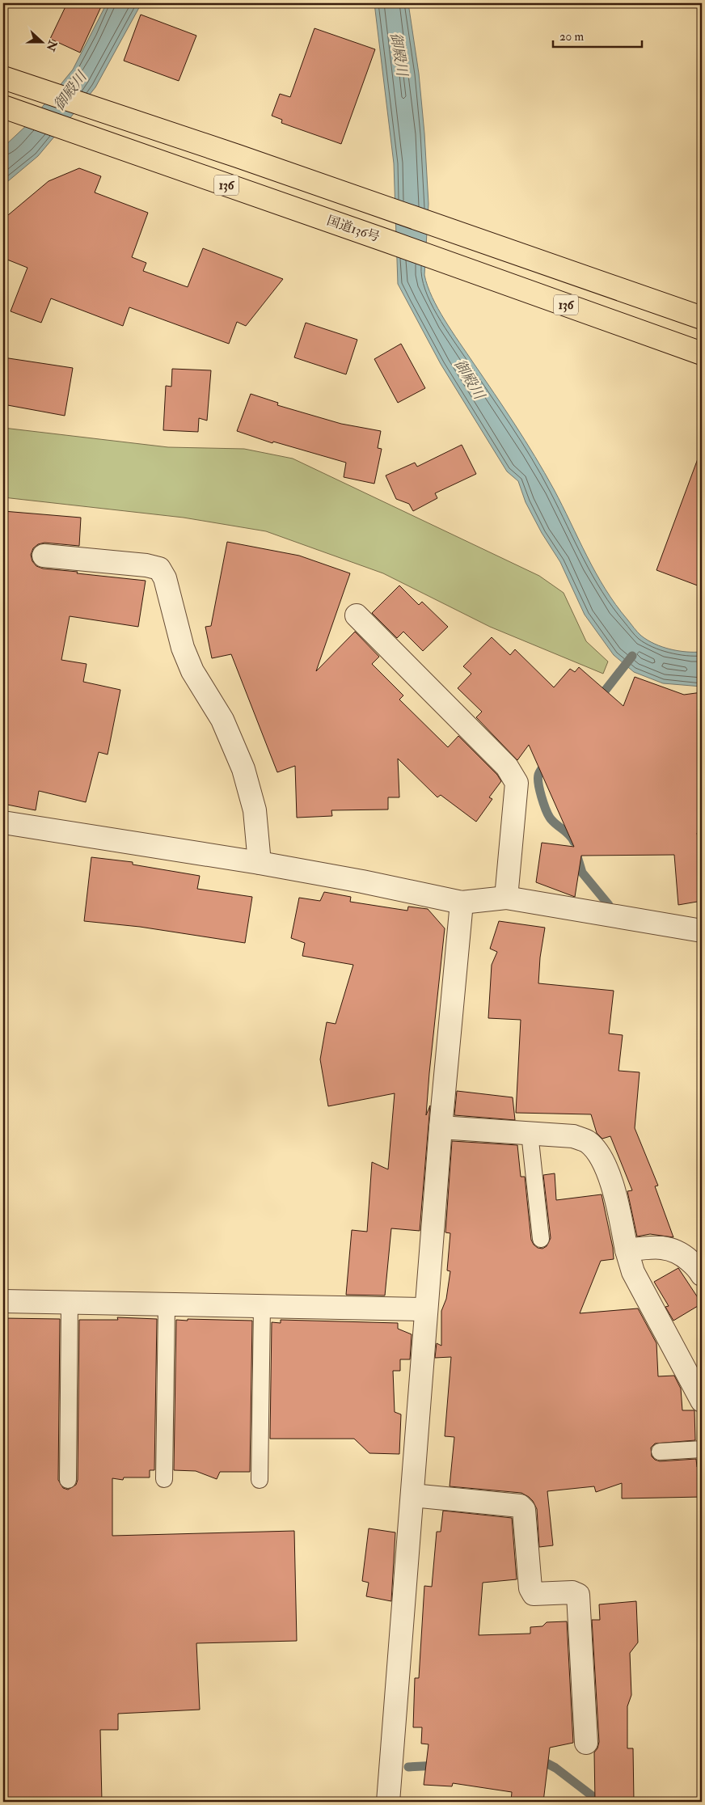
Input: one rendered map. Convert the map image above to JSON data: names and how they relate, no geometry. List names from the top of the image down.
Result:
{
  "streets": {
    "highway": ["136", "国道136号"]
  },
  "water": ["御殿川"],
  "scale_bar": "20 m",
  "north": "right"
}
